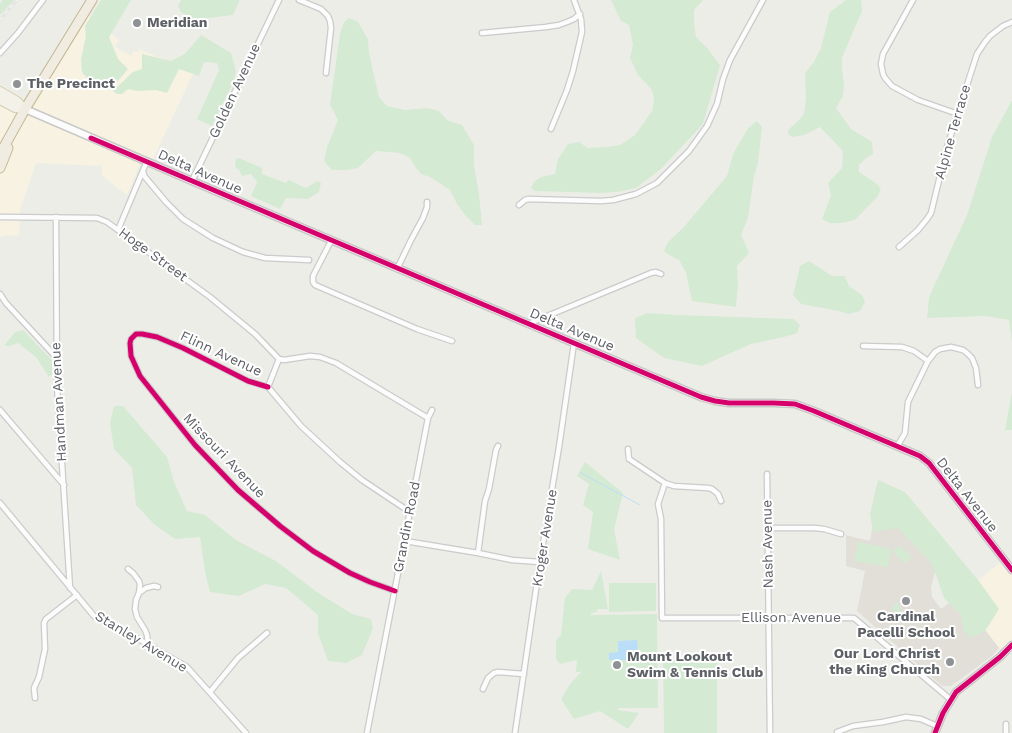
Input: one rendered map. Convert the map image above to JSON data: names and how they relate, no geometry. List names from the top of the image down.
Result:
{
  "streets": {
    "main road": ["Delta Avenue"],
    "street": [
      "Golden Avenue",
      "Alpine Terrace",
      "Hoge Street",
      "Flinn Avenue",
      "Handman Avenue",
      "Missouri Avenue",
      "Grandin Road",
      "Kroger Avenue",
      "Nash Avenue",
      "Ellison Avenue",
      "Stanley Avenue"
    ]
  },
  "crossings": [
    ["Golden Avenue", "Delta Avenue"],
    ["Delta Avenue", "Kroger Avenue"],
    ["Hoge Street", "Handman Avenue"],
    ["Flinn Avenue", "Missouri Avenue"],
    ["Handman Avenue", "Stanley Avenue"],
    ["Missouri Avenue", "Grandin Road"],
    ["Nash Avenue", "Ellison Avenue"]
  ],
  "places": [
    "Meridian",
    "The Precinct",
    "Cardinal Pacelli School",
    "Our Lord Christ the King Church",
    "Mount Lookout Swim & Tennis Club"
  ]
}
